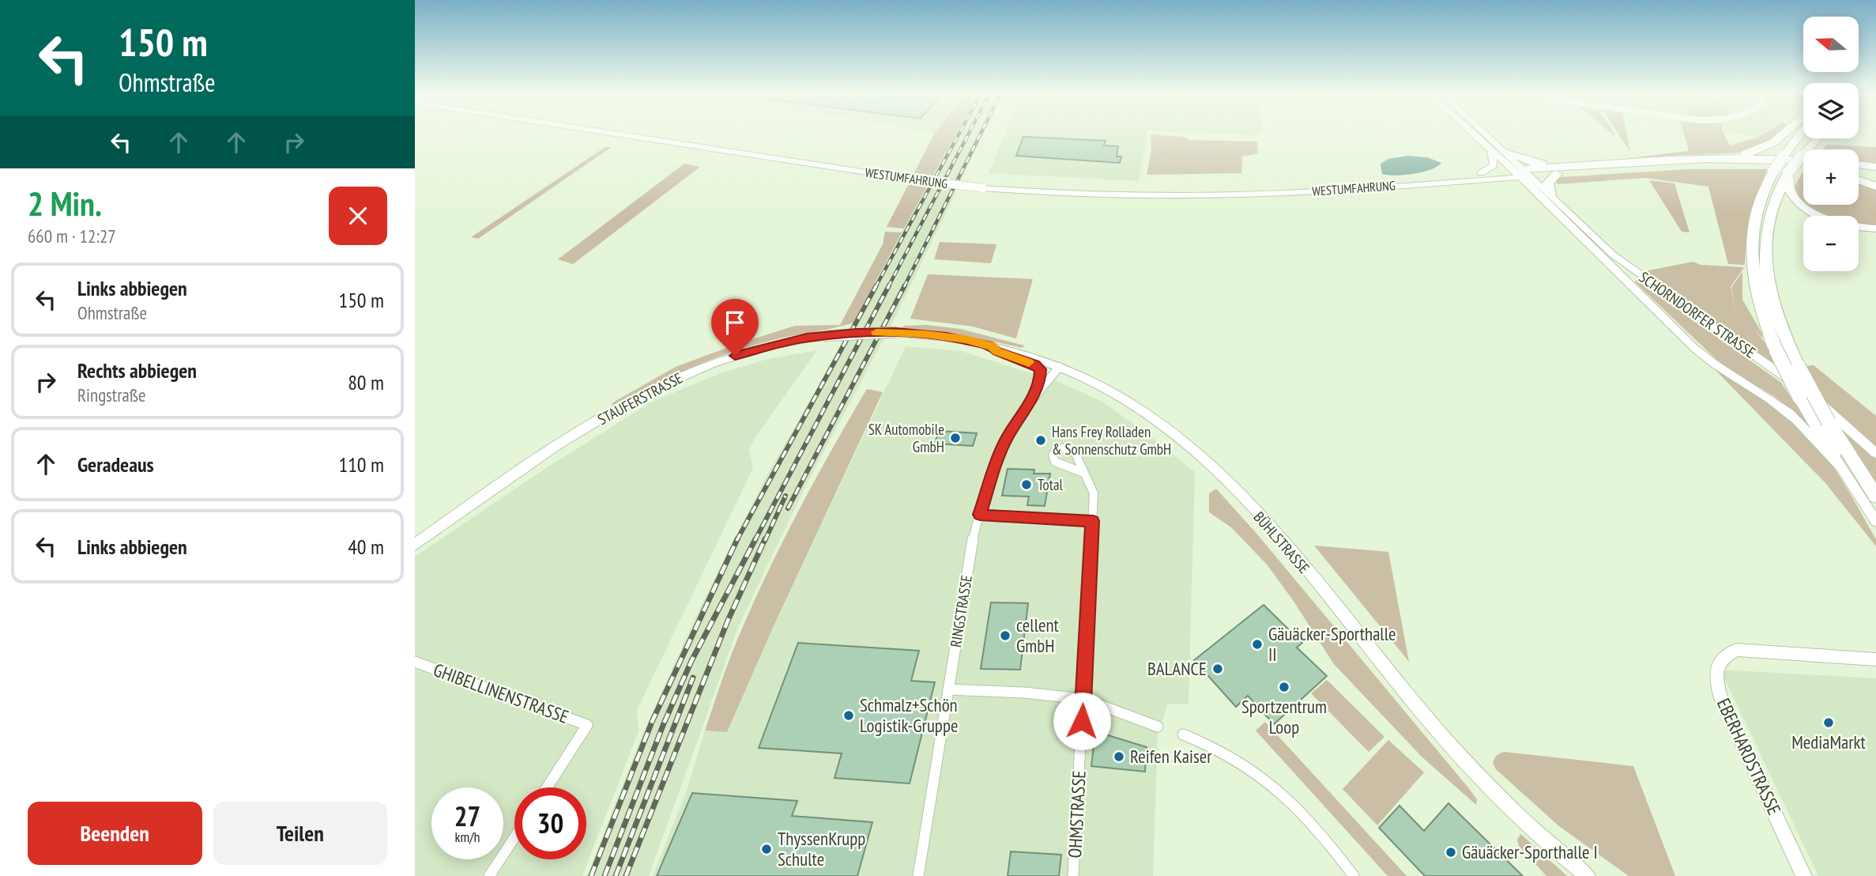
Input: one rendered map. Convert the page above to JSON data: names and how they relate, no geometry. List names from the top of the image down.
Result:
{
  "streets": {
    "main road": [
      "WESTUMFAHRUNG",
      "SCHORNDORFER STRASSE",
      "STAUFERSTRASSE",
      "BÜHLSTRASSE",
      "EBERHARDSTRASSE"
    ],
    "street": ["RINGSTRASSE", "GHIBELLINENSTRASSE", "OHMSTRASSE"]
  },
  "crossings": [
    ["WESTUMFAHRUNG", "SCHORNDORFER STRASSE"],
    ["STAUFERSTRASSE", "BÜHLSTRASSE"],
    ["BÜHLSTRASSE", "RINGSTRASSE"]
  ],
  "places": [
    "SK Automobile GmbH",
    "Hans Frey Rolladen & Sonnenschutz GmbH",
    "Total",
    "cellent GmbH",
    "Gäuäcker-Sporthalle II",
    "BALANCE",
    "Sportzentrum Loop",
    "Schmalz+Schön Logistik-Gruppe",
    "MediaMarkt",
    "Reifen Kaiser",
    "ThyssenKrupp Schulte",
    "Gäuäcker-Sporthalle I"
  ],
  "north": "left",
  "page": {
    "turn": ["150 m", "Ohmstraße"],
    "map_buttons": ["+", "−"],
    "heading": ["2 Min.", "660 m · 12:27"],
    "list": [
      {
        "name": "Links abbiegen",
        "note": "Ohmstraße",
        "value": "150 m"
      },
      {
        "name": "Rechts abbiegen",
        "note": "Ringstraße",
        "value": "80 m"
      },
      {
        "name": "Geradeaus",
        "value": "110 m"
      },
      {
        "name": "Links abbiegen",
        "value": "40 m"
      }
    ],
    "speed": "27 km/h",
    "limit": "30",
    "buttons": ["Beenden", "Teilen"]
  }
}
